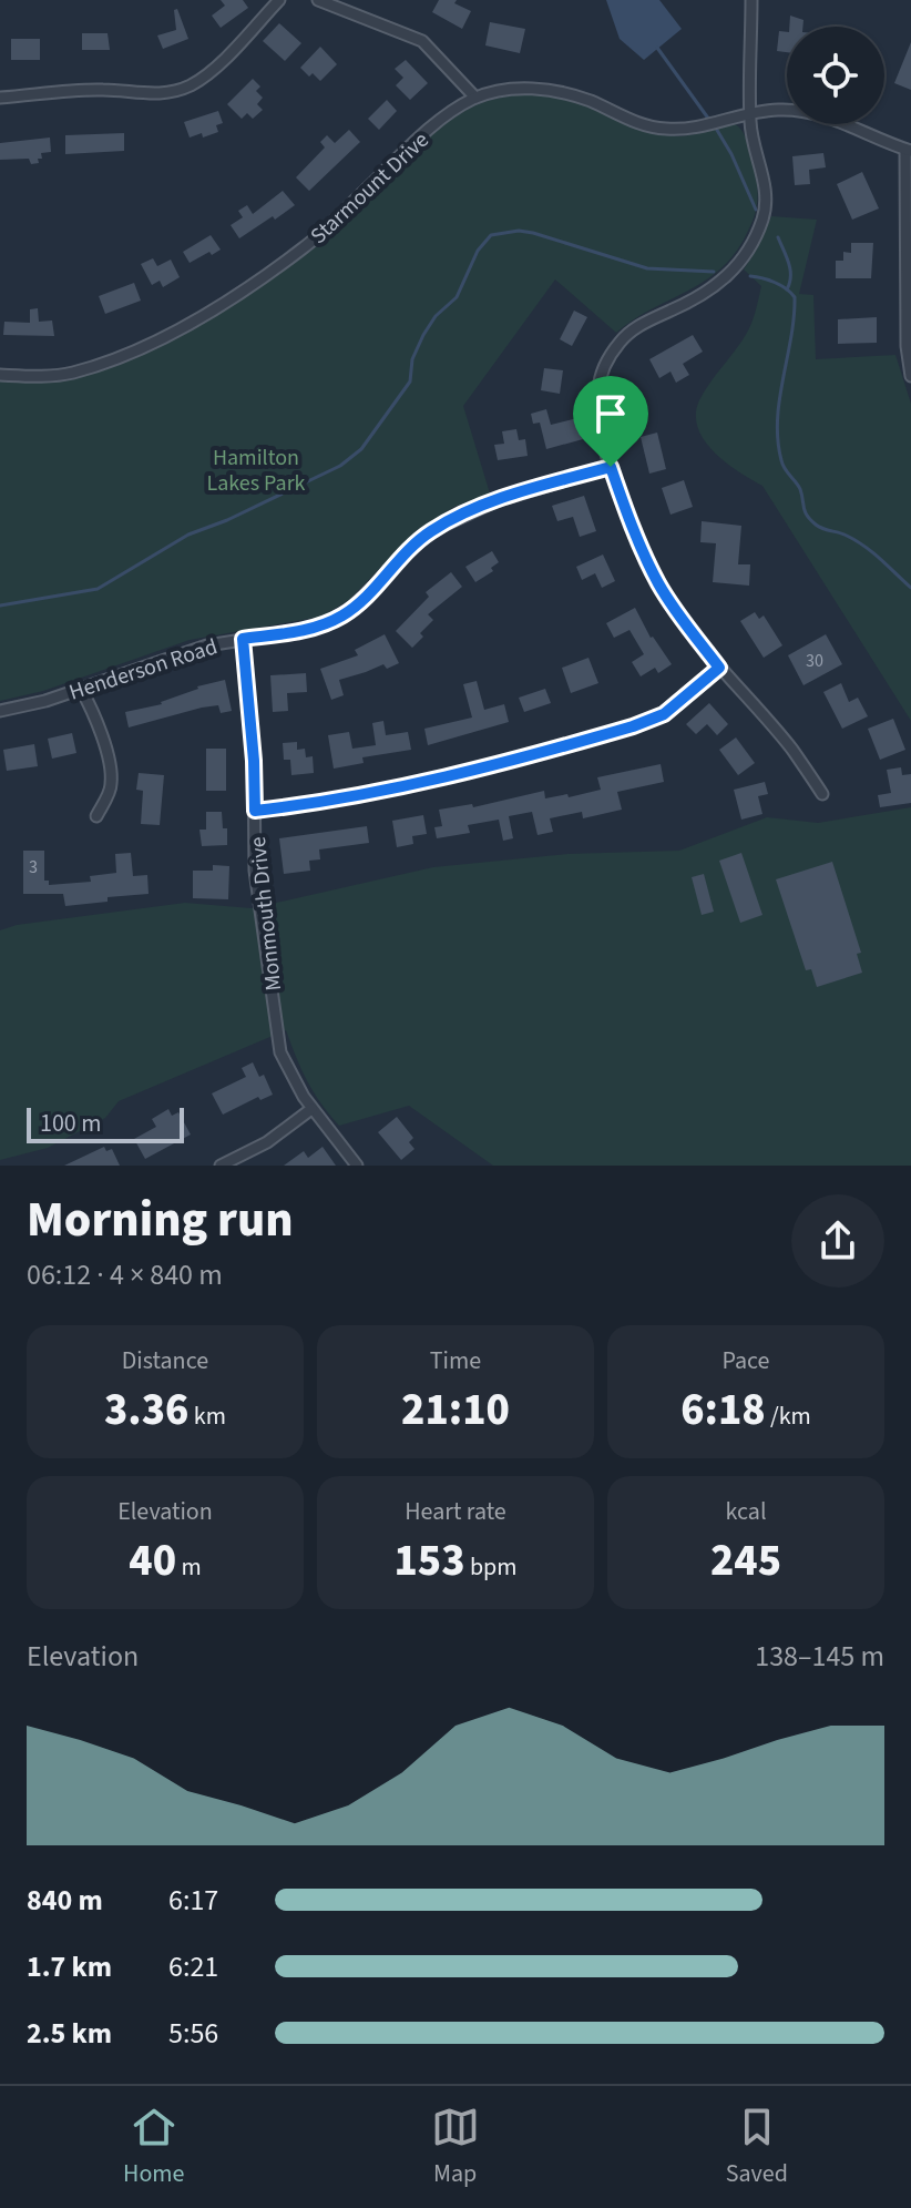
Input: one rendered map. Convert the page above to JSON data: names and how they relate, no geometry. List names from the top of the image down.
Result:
{
  "streets": {
    "street": ["Starmount Drive", "Henderson Road", "Monmouth Drive"]
  },
  "crossings": [
    ["Henderson Road", "Monmouth Drive"]
  ],
  "parks": ["Hamilton Lakes Park"],
  "house_numbers": ["30", "3"],
  "scale_bar": "100 m",
  "page": {
    "scale": "100 m",
    "heading": ["Morning run", "06:12 · 4 × 840 m"],
    "stats": [
      ["Distance", "3.36 km"],
      ["Time", "21:10"],
      ["Pace", "6:18 /km"],
      ["Elevation", "40 m"],
      ["Heart rate", "153 bpm"],
      ["kcal", "245"]
    ],
    "chart": ["Elevation", "138–145 m"],
    "list": [
      {
        "name": "840 m",
        "note": "6:17"
      },
      {
        "name": "1.7 km",
        "note": "6:21"
      },
      {
        "name": "2.5 km",
        "note": "5:56"
      }
    ],
    "tabs": ["Home", "Map", "Saved"]
  }
}
